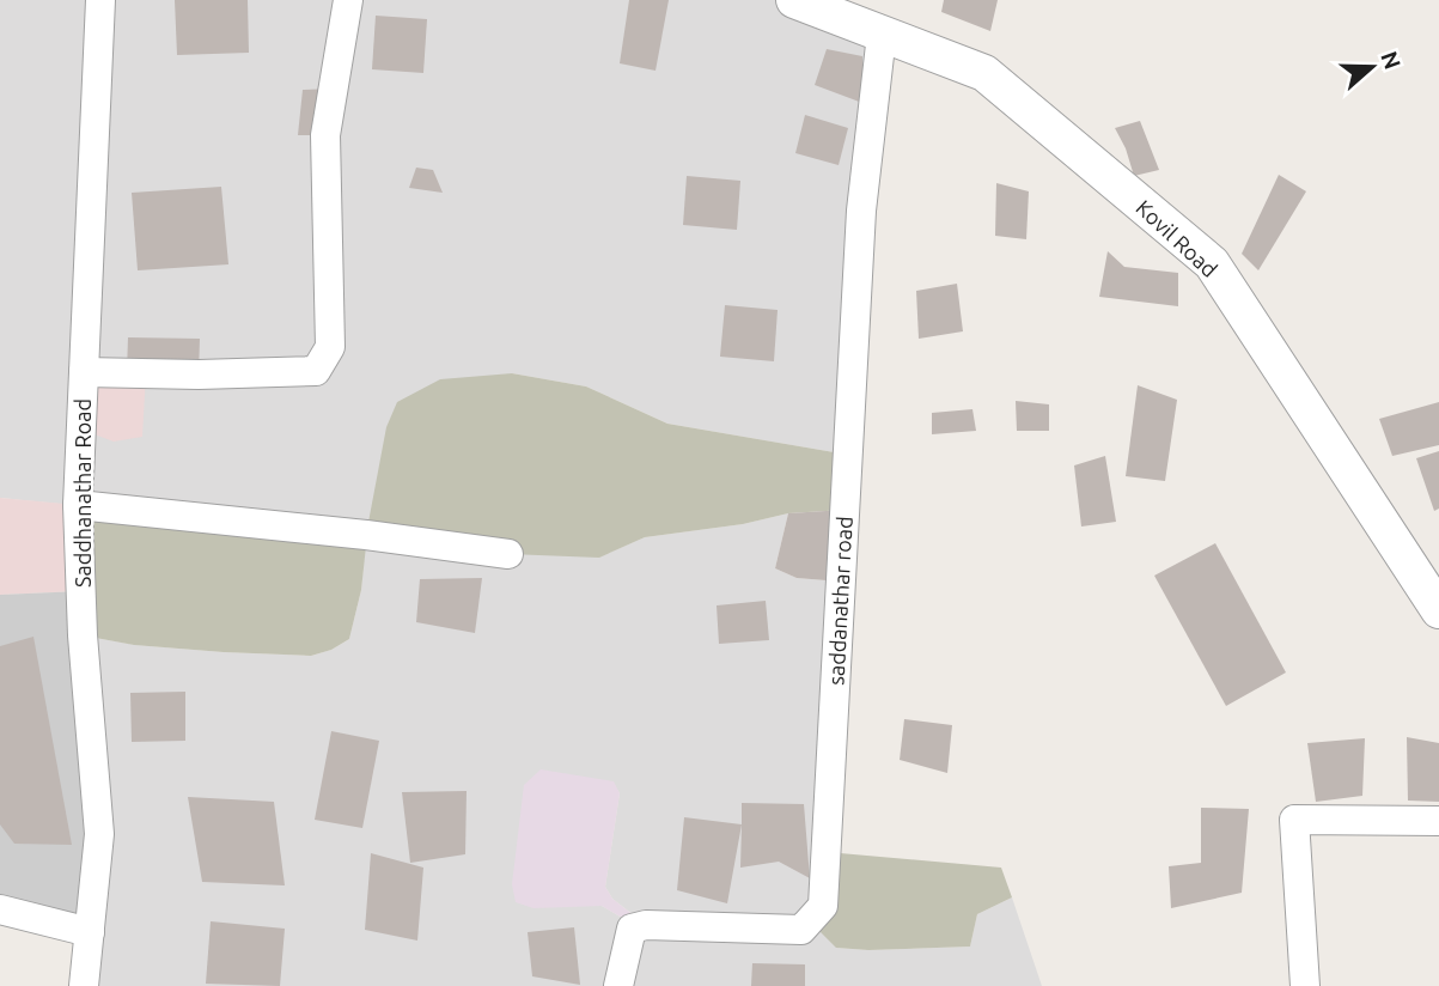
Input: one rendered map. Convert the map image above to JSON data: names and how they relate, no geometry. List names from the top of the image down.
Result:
{
  "streets": {
    "street": ["Kovil Road", "Saddhanathar Road", "saddanathar road"]
  },
  "crossings": [
    ["Kovil Road", "saddanathar road"]
  ],
  "north": "right"
}
